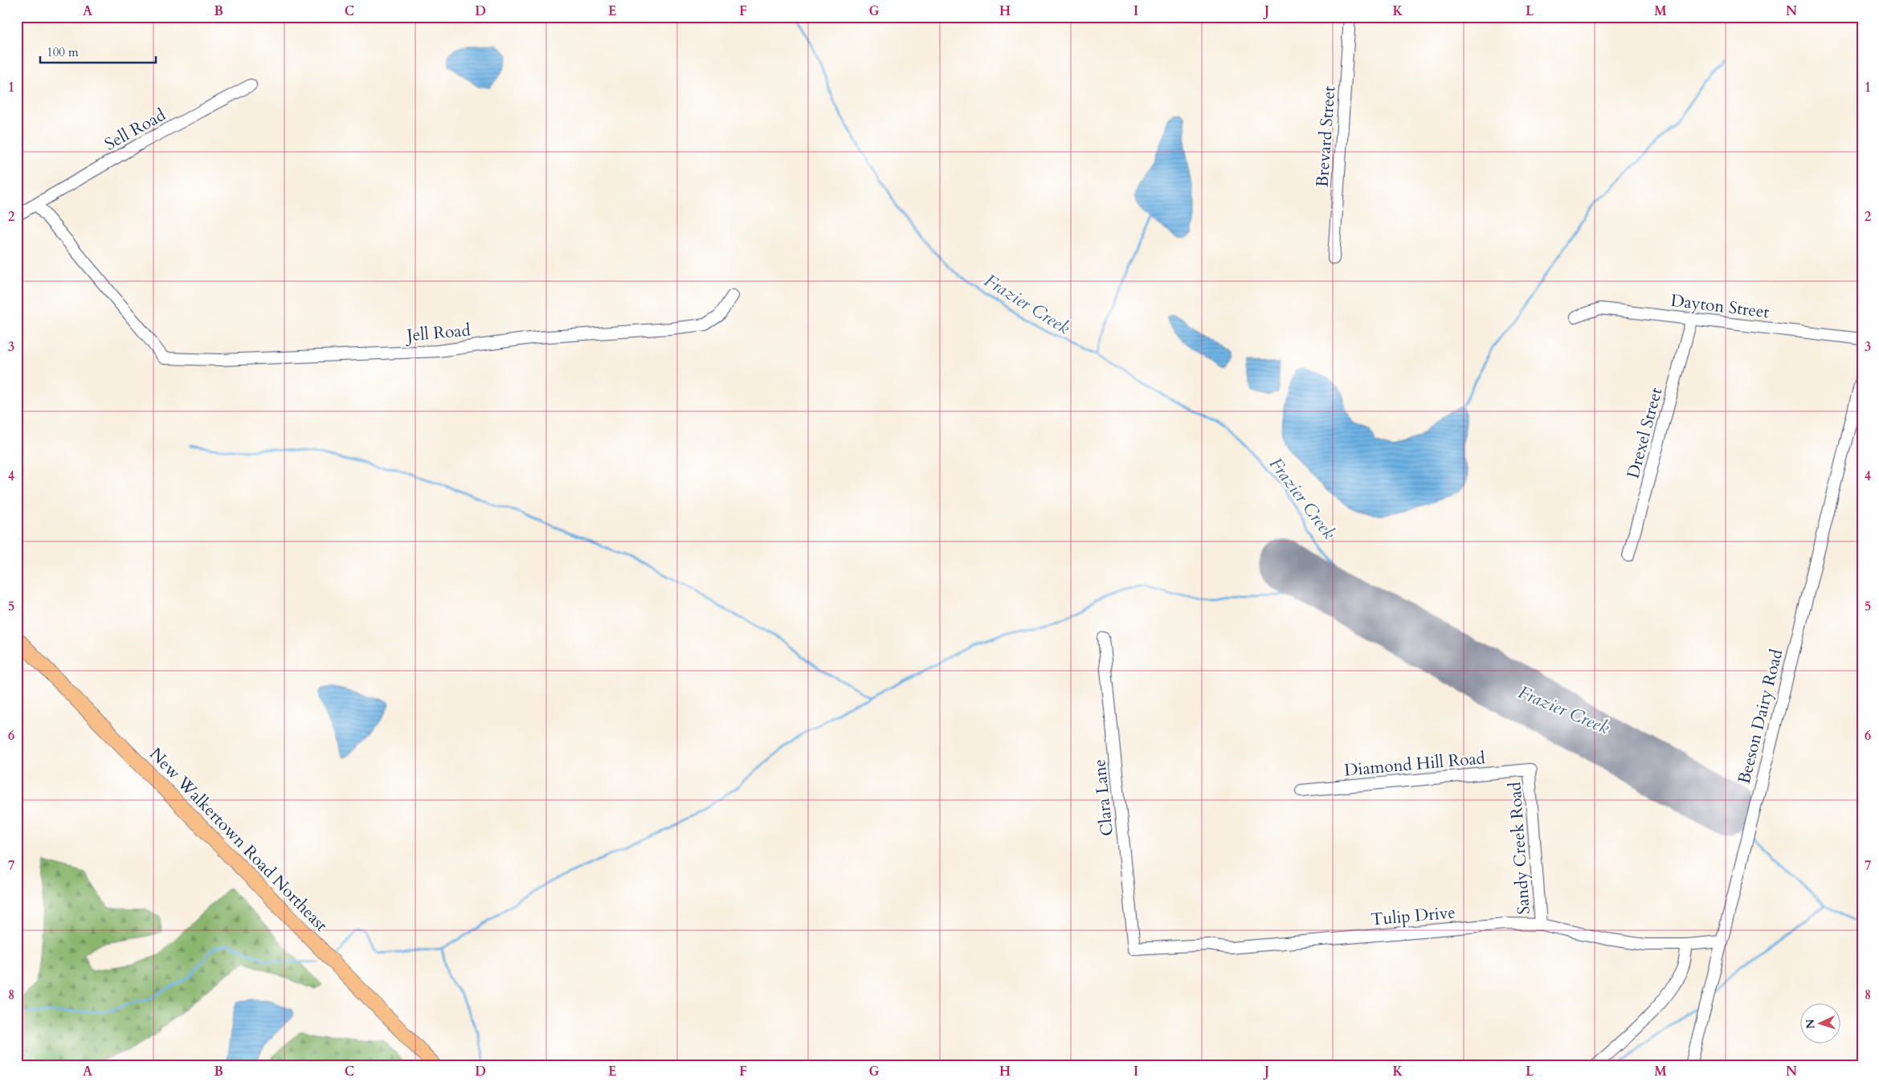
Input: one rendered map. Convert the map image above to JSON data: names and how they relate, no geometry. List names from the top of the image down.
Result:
{
  "streets": {
    "main road": ["New Walkertown Road Northeast"],
    "street": [
      "Sell Road",
      "Brevard Street",
      "Dayton Street",
      "Jell Road",
      "Drexel Street",
      "Beeson Dairy Road",
      "Diamond Hill Road",
      "Clara Lane",
      "Sandy Creek Road",
      "Tulip Drive"
    ]
  },
  "crossings": [
    ["Sell Road", "Jell Road"],
    ["Dayton Street", "Drexel Street"],
    ["Beeson Dairy Road", "Tulip Drive"],
    ["Diamond Hill Road", "Sandy Creek Road"],
    ["Clara Lane", "Tulip Drive"],
    ["Sandy Creek Road", "Tulip Drive"]
  ],
  "water": ["Frazier Creek"],
  "scale_bar": "100 m",
  "north": "left",
  "grid": {
    "columns": [
      "A",
      "B",
      "C",
      "D",
      "E",
      "F",
      "G",
      "H",
      "I",
      "J",
      "K",
      "L",
      "M",
      "N"
    ],
    "rows": [
      "1",
      "2",
      "3",
      "4",
      "5",
      "6",
      "7",
      "8"
    ]
  }
}
